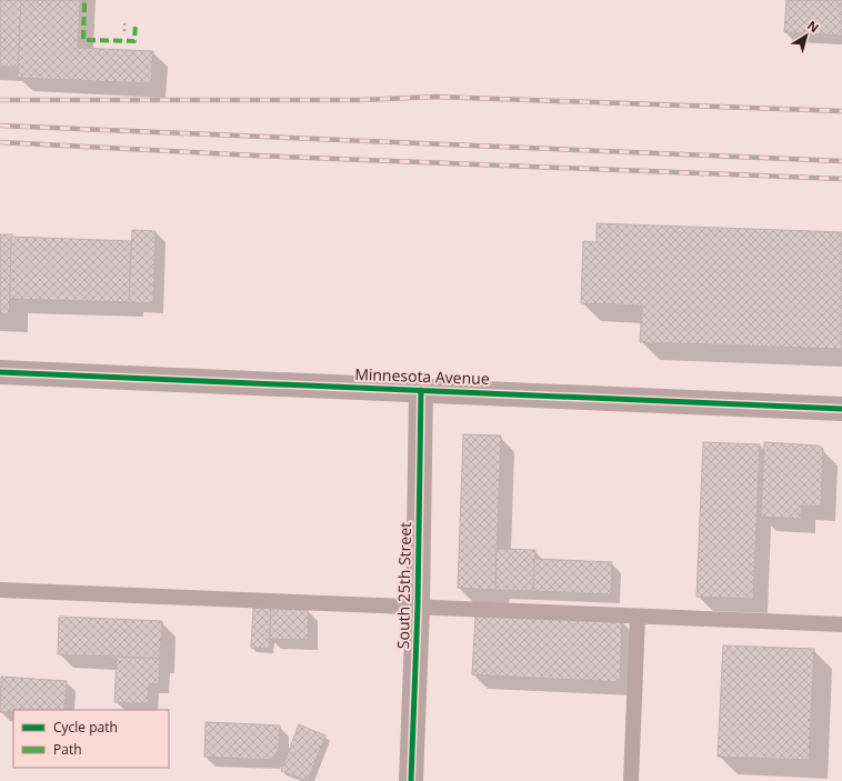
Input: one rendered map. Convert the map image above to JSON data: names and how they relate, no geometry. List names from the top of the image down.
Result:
{
  "streets": {
    "street": ["Minnesota Avenue", "South 25th Street"]
  },
  "crossings": [
    ["Minnesota Avenue", "South 25th Street"]
  ],
  "legend": ["Cycle path", "Path"],
  "north": "top right"
}
